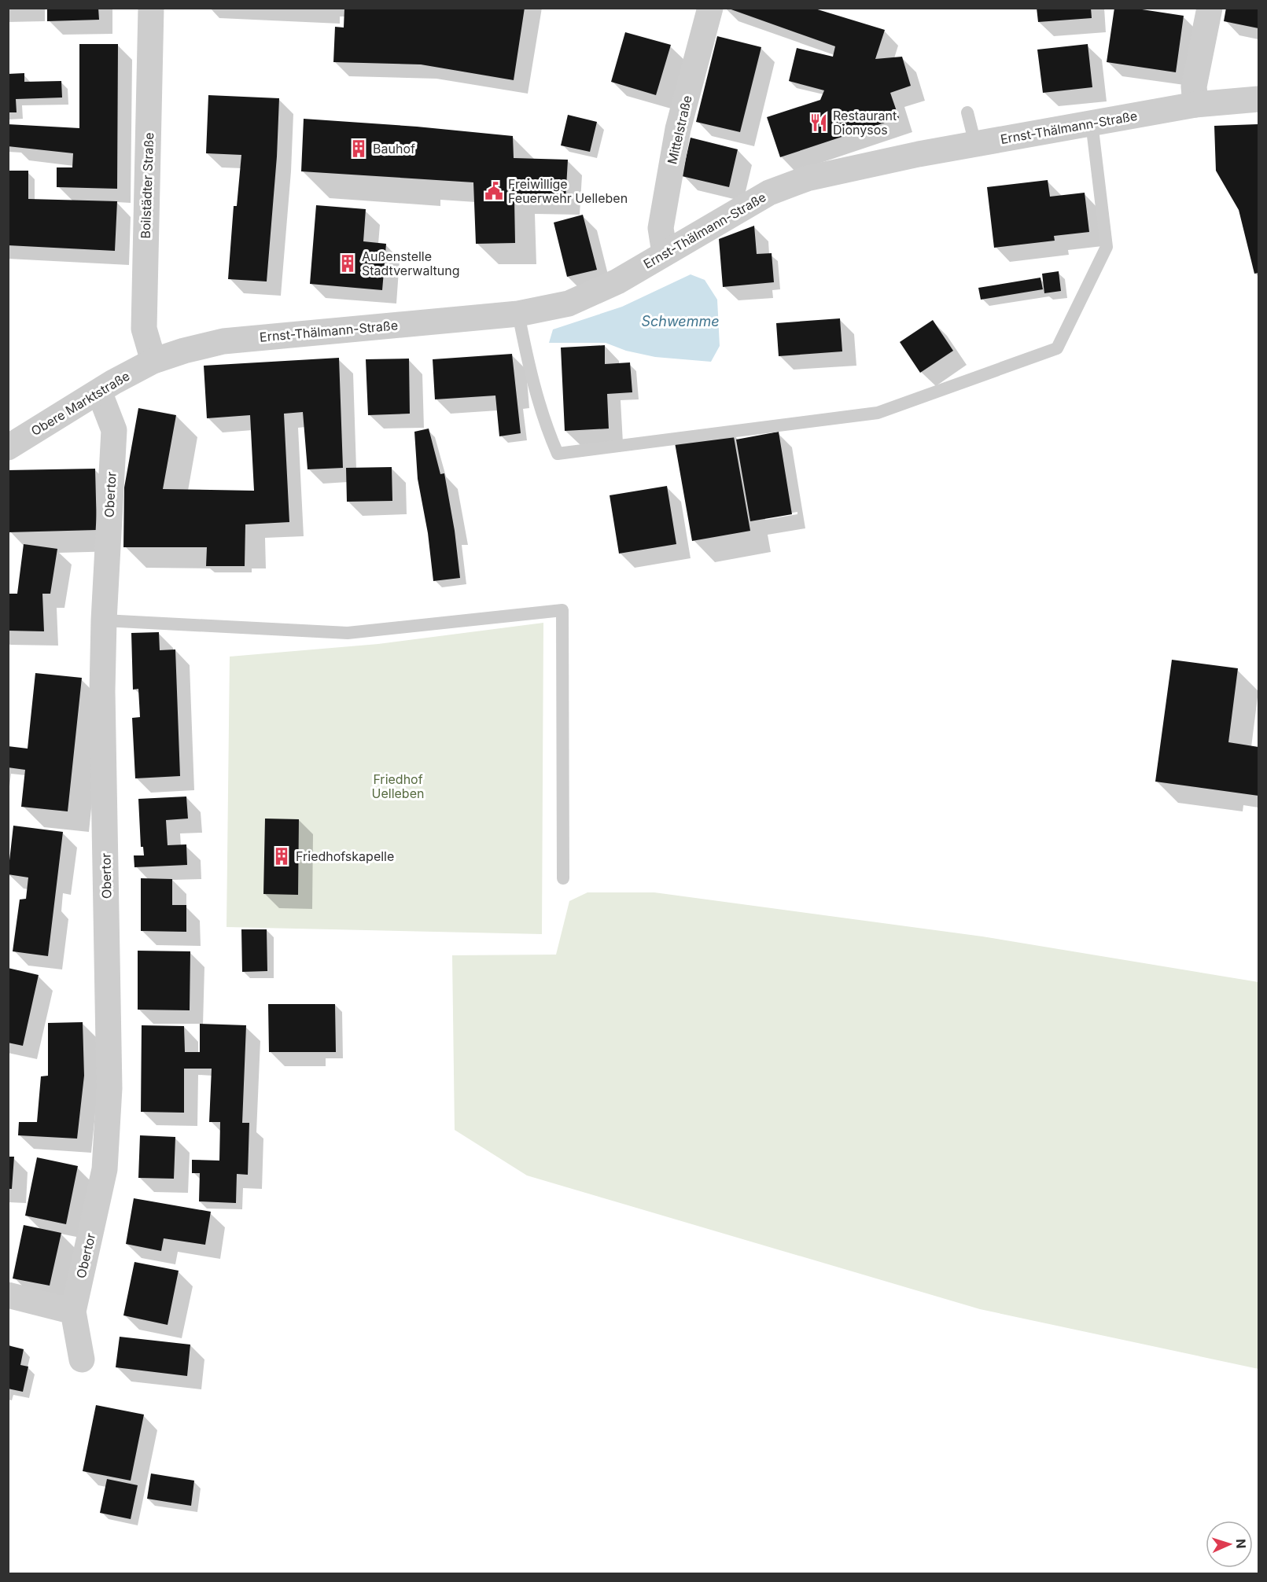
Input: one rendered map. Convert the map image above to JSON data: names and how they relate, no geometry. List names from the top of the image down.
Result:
{
  "streets": {
    "street": [
      "Ernst-Thälmann-Straße",
      "Mittelstraße",
      "Boilstädter Straße",
      "Obere Marktstraße",
      "Obertor"
    ]
  },
  "crossings": [
    ["Ernst-Thälmann-Straße", "Mittelstraße"],
    ["Ernst-Thälmann-Straße", "Boilstädter Straße"],
    ["Ernst-Thälmann-Straße", "Obere Marktstraße"],
    ["Boilstädter Straße", "Obere Marktstraße"],
    ["Obere Marktstraße", "Obertor"]
  ],
  "water": ["Schwemme"],
  "parks": ["Friedhof Uelleben"],
  "places": {
    "restaurant": ["Restaurant Dionysos"],
    "building": ["Bauhof", "Außenstelle Stadtverwaltung", "Friedhofskapelle"],
    "public building": ["Freiwillige Feuerwehr Uelleben"]
  },
  "north": "right"
}
